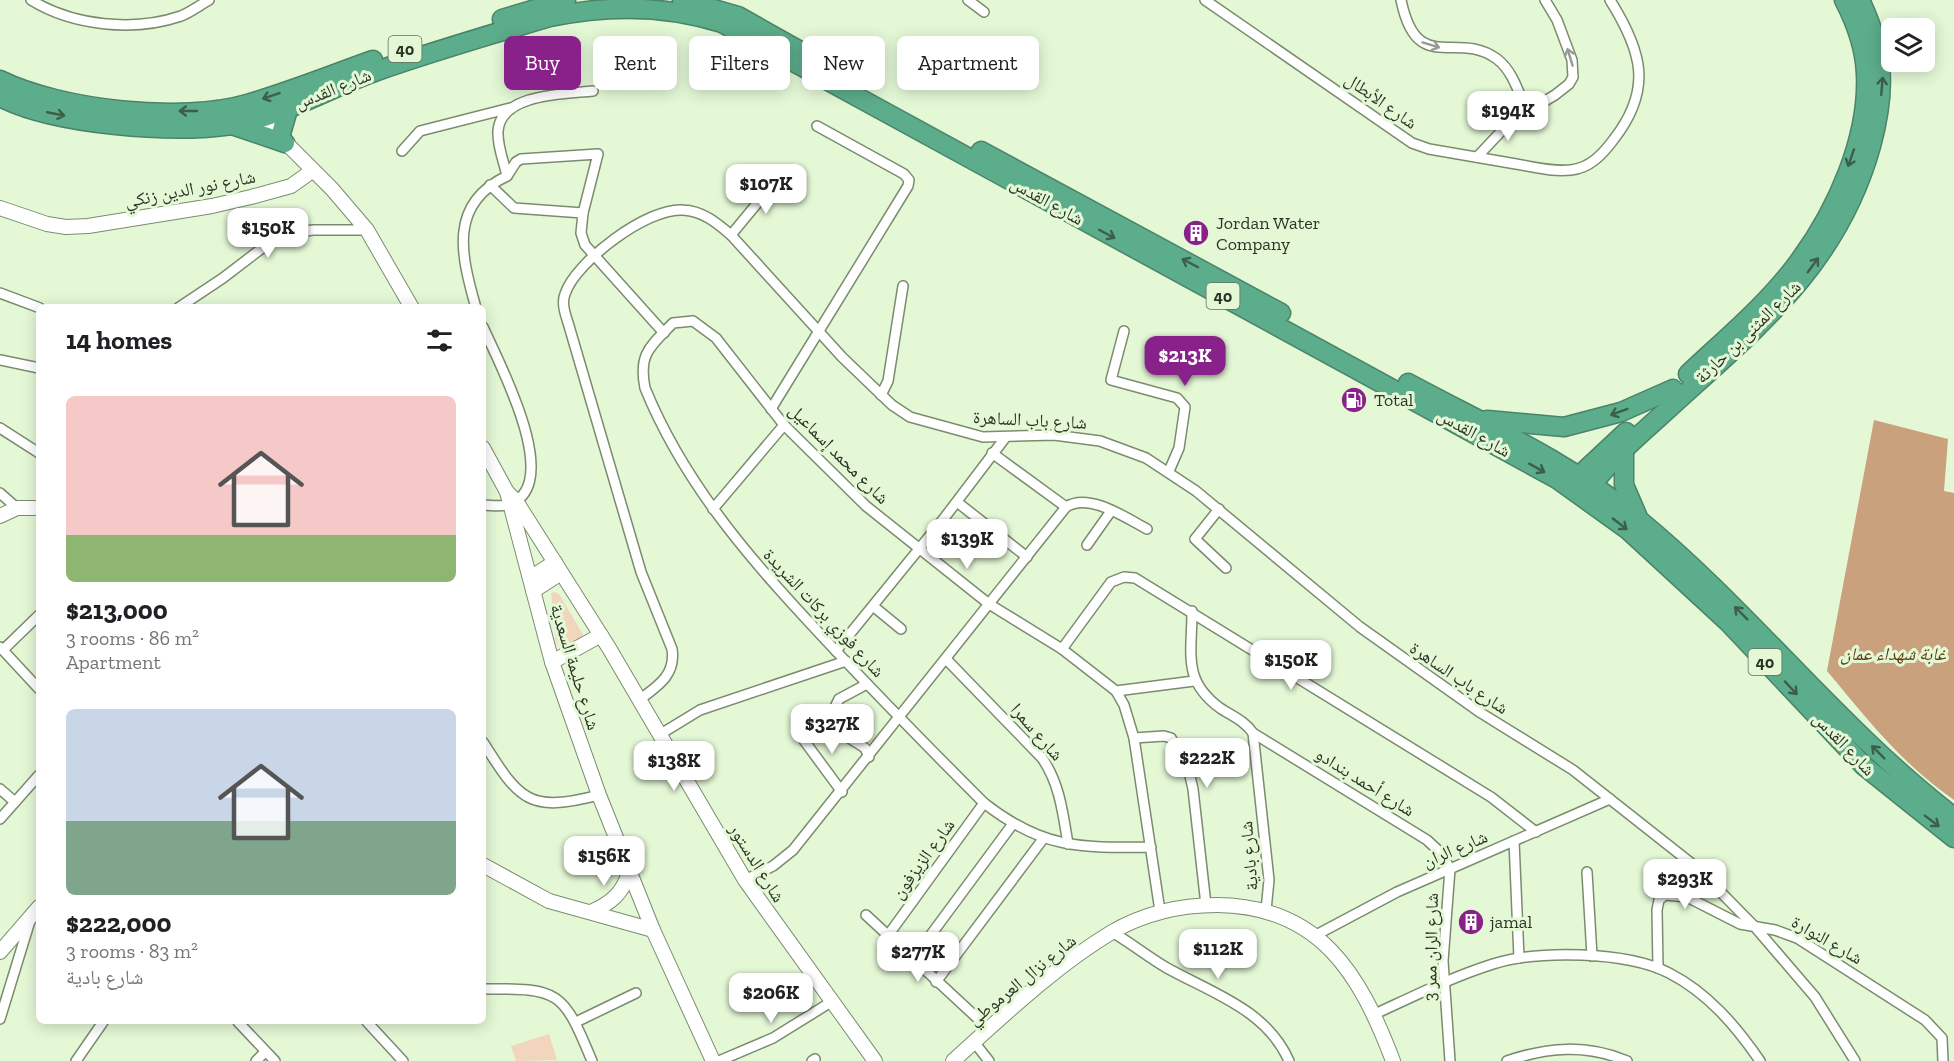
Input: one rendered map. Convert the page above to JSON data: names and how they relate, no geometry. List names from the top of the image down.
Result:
{
  "streets": {
    "highway": ["40", "شارع القدس", "شارع المثنى بن حارثة"],
    "street": [
      "شارع الأبطال",
      "شارع نور الدين زنكي",
      "شارع باب الساهرة",
      "شارع محمد إسماعيل",
      "شارع فوزي بركات الشريدة",
      "شارع حليمة السعدية",
      "شارع سمرا",
      "شارع أحمد بندادو",
      "شارع الران",
      "شارع بادية",
      "شارع الزيزفون",
      "شارع الدستور",
      "شارع النوارة",
      "شارع الران ممر 3",
      "شارع نزال العرموطي"
    ]
  },
  "crossings": [
    ["شارع القدس", "شارع المثنى بن حارثة"],
    ["شارع باب الساهرة", "شارع الران"],
    ["شارع باب الساهرة", "شارع الدستور"],
    ["شارع باب الساهرة", "شارع النوارة"],
    ["شارع محمد إسماعيل", "شارع فوزي بركات الشريدة"],
    ["شارع محمد إسماعيل", "شارع نزال العرموطي"],
    ["شارع فوزي بركات الشريدة", "شارع سمرا"],
    ["شارع فوزي بركات الشريدة", "شارع الزيزفون"],
    ["شارع حليمة السعدية", "شارع الدستور"],
    ["شارع أحمد بندادو", "شارع الران"],
    ["شارع أحمد بندادو", "شارع بادية"],
    ["شارع أحمد بندادو", "شارع الران ممر 3"],
    ["شارع الران", "شارع الران ممر 3"],
    ["شارع الران", "شارع نزال العرموطي"],
    ["شارع بادية", "شارع نزال العرموطي"]
  ],
  "parks": ["غابة شهداء عمان"],
  "places": {
    "building": ["Jordan Water Company", "jamal"],
    "fuel station": ["Total"]
  },
  "page": {
    "chip": [
      "Buy",
      "Rent",
      "Filters",
      "New",
      "Apartment"
    ],
    "price": [
      "$194K",
      "$107K",
      "$150K",
      "$213K",
      "$139K",
      "$150K",
      "$327K",
      "$222K",
      "$138K",
      "$156K",
      "$293K",
      "$112K",
      "$277K",
      "$206K"
    ],
    "heading": "14 homes",
    "list": [
      {
        "name": "$213,000",
        "note": "3 rooms · 86 m² · Apartment"
      },
      {
        "name": "$222,000",
        "note": "3 rooms · 83 m² · شارع بادية"
      }
    ]
  }
}
